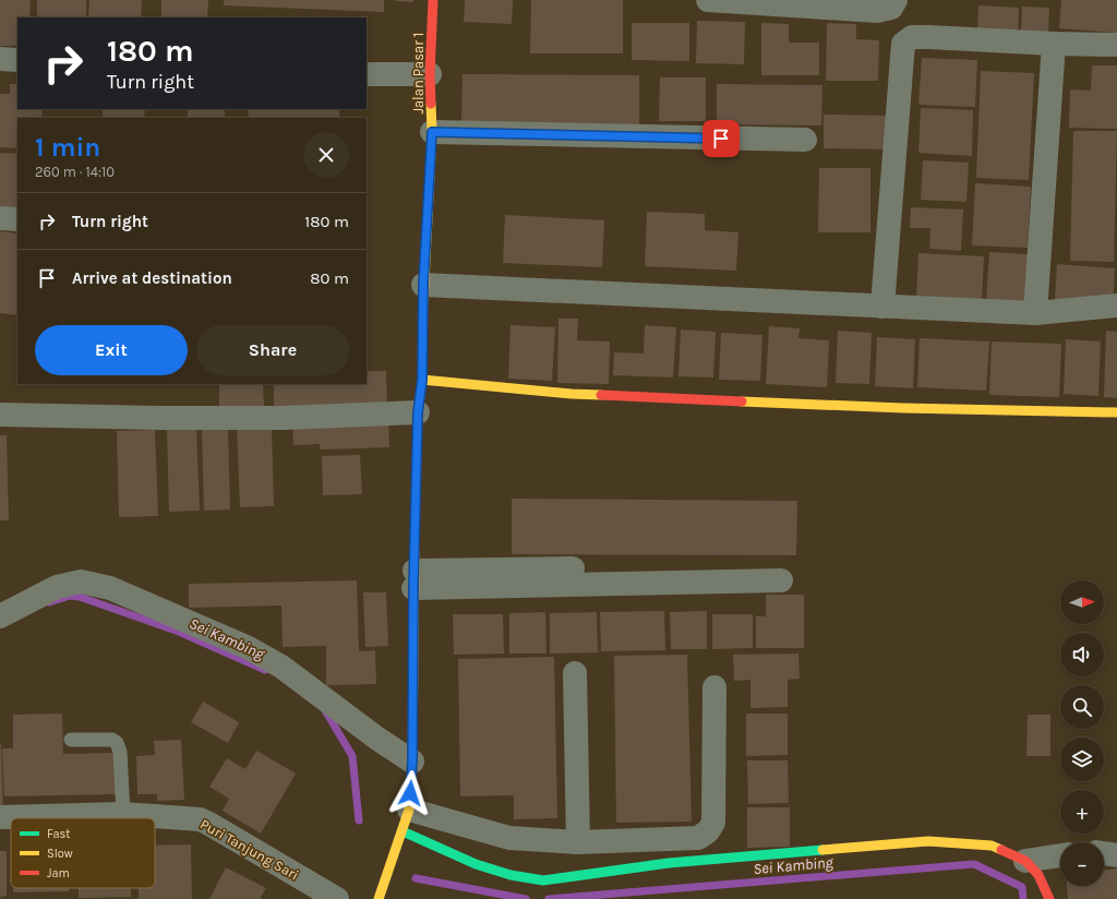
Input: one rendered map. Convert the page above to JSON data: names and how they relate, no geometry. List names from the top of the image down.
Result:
{
  "streets": {
    "street": ["Jalan Pasar 1", "Puri Tanjung Sari"]
  },
  "water": ["Sei Kambing"],
  "legend": ["Fast", "Slow", "Jam"],
  "north": "right",
  "page": {
    "turn": ["180 m", "Turn right"],
    "heading": ["1 min", "260 m · 14:10"],
    "list": [
      {
        "name": "Turn right",
        "value": "180 m"
      },
      {
        "name": "Arrive at destination",
        "value": "80 m"
      }
    ],
    "buttons": ["Exit", "Share"],
    "map_buttons": ["+", "−"]
  }
}
